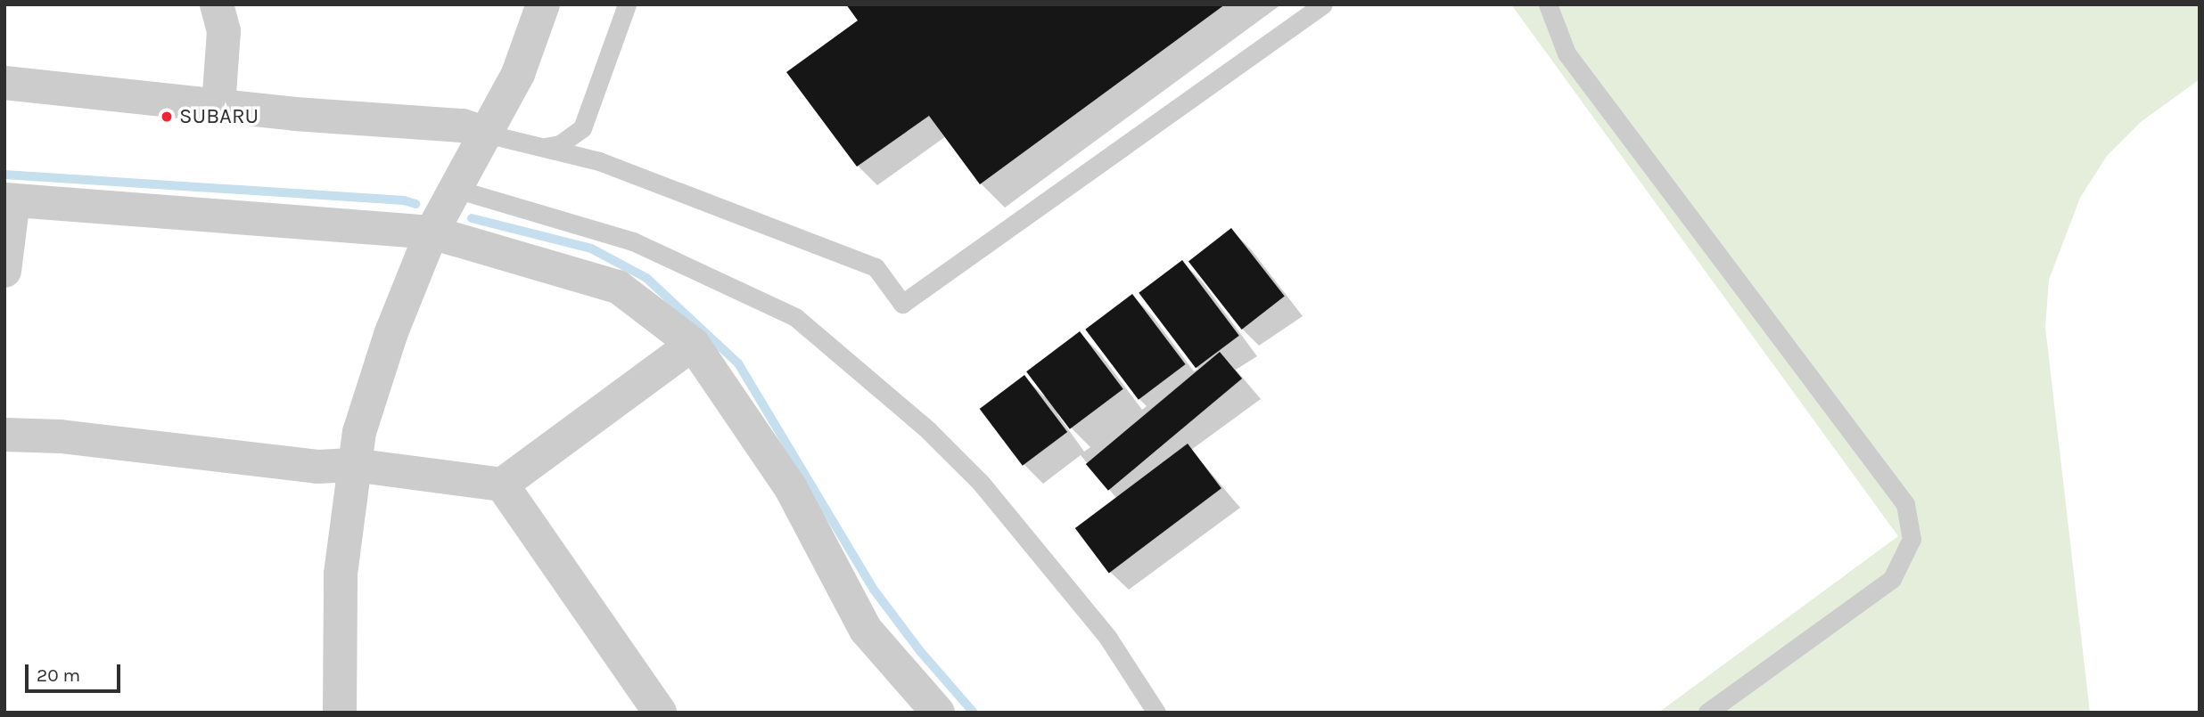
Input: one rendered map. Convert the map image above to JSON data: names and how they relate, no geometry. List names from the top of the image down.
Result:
{
  "places": ["SUBARU"],
  "scale_bar": "20 m"
}
